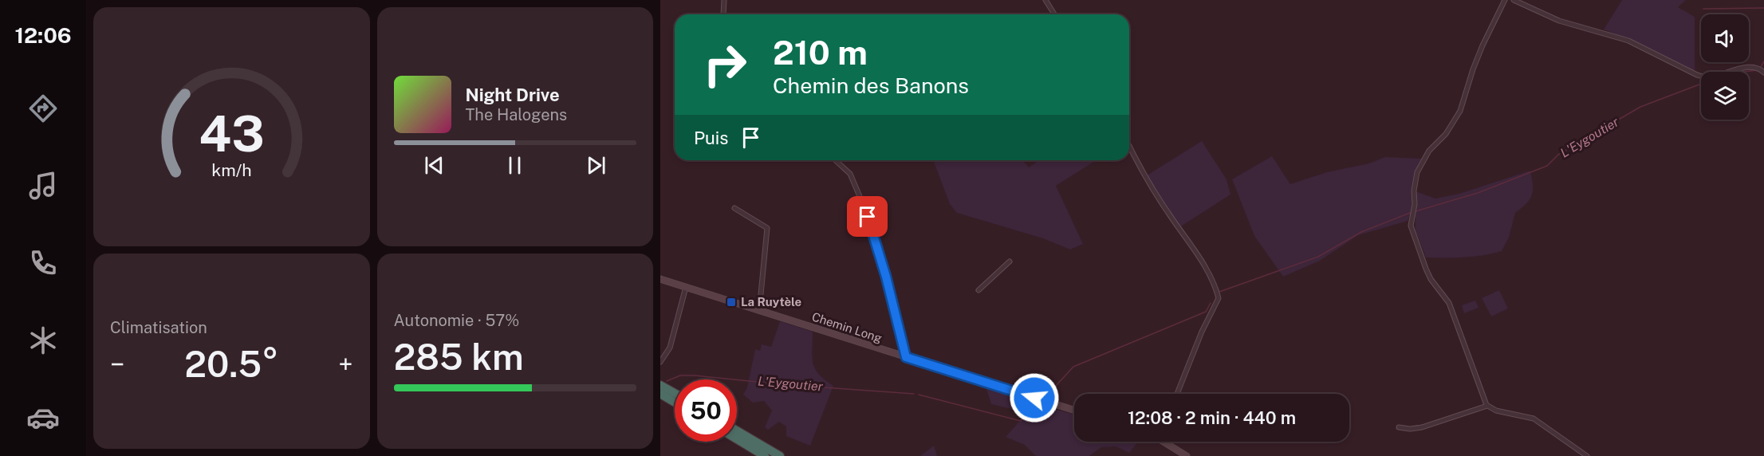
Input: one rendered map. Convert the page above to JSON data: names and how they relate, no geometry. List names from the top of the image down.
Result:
{
  "streets": {
    "main road": ["Chemin Long"]
  },
  "water": ["L'Eygoutier"],
  "places": {
    "transit": ["La Ruytèle"]
  },
  "page": {
    "tabs": "12:06",
    "turn": ["210 m", "Chemin des Banons"],
    "song": ["Night Drive", "The Halogens"],
    "then": "Puis",
    "tile": [
      "Climatisation",
      ["Autonomie · 57%", "285 km"]
    ],
    "heat": ["−", "20.5°", "+"],
    "limit": "50",
    "trip": "12:08 · 2 min · 440 m",
    "gauge": ["43", "km/h"]
  }
}
